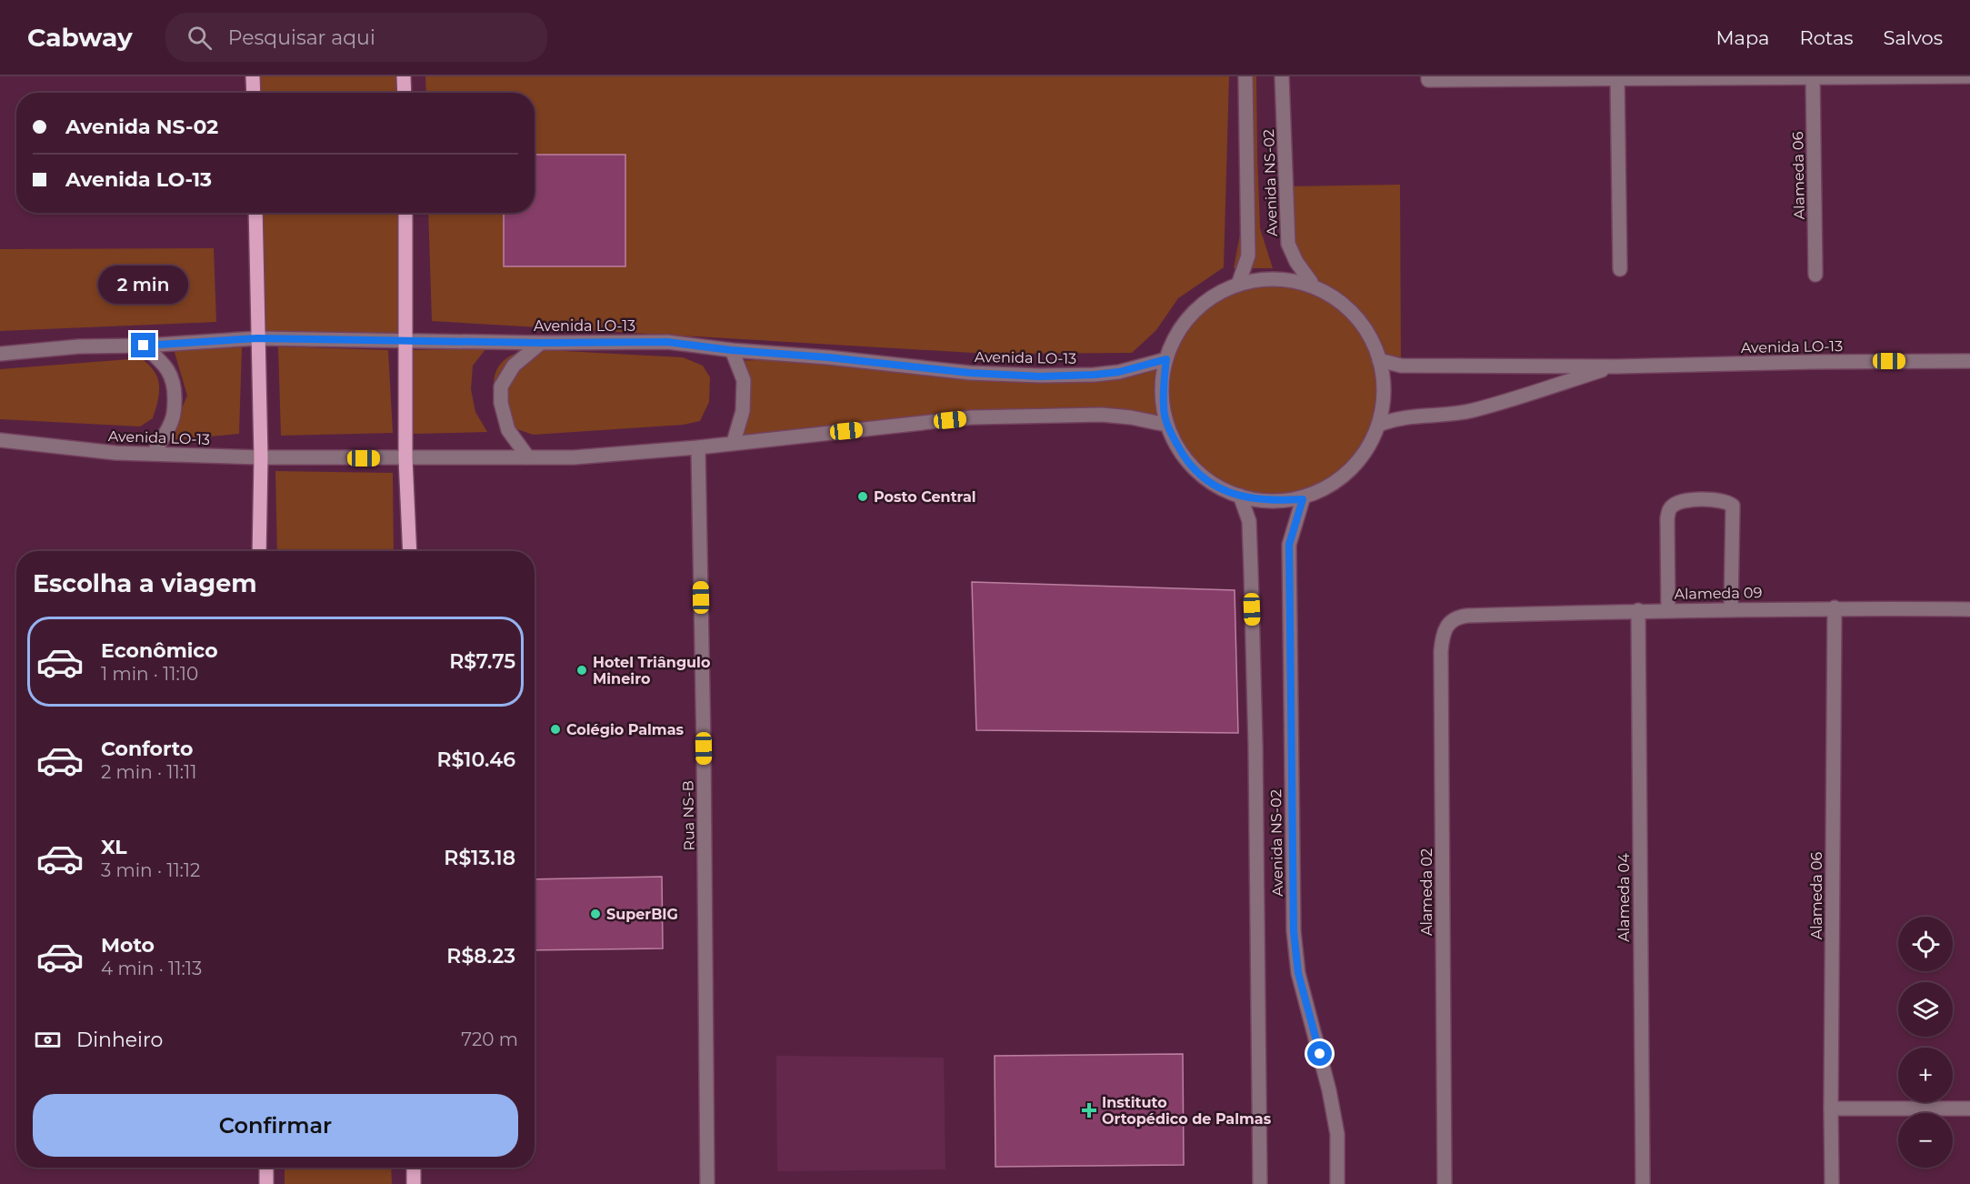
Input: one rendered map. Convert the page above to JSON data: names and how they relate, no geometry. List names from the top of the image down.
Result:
{
  "streets": {
    "street": [
      "Alameda 06",
      "Avenida NS-02",
      "Avenida LO-13",
      "Alameda 09",
      "Rua NS-B",
      "Alameda 02",
      "Alameda 04"
    ]
  },
  "crossings": [
    ["Alameda 06", "Alameda 09"],
    ["Avenida LO-13", "Rua NS-B"],
    ["Alameda 09", "Alameda 02"],
    ["Alameda 09", "Alameda 04"]
  ],
  "places": {
    "other": [
      "Posto Central",
      "Hotel Triângulo Mineiro",
      "Colégio Palmas",
      "SuperBIG"
    ],
    "health": ["Instituto Ortopédico de Palmas"]
  },
  "page": {
    "header": "Cabway",
    "search": "Pesquisar aqui",
    "nav": ["Mapa", "Rotas", "Salvos"],
    "banner": ["Avenida NS-02", "Avenida LO-13"],
    "bubble": "2 min",
    "heading": "Escolha a viagem",
    "list": [
      {
        "name": "Econômico",
        "note": "1 min · 11:10",
        "value": "R$7.75"
      },
      {
        "name": "Conforto",
        "note": "2 min · 11:11",
        "value": "R$10.46"
      },
      {
        "name": "XL",
        "note": "3 min · 11:12",
        "value": "R$13.18"
      },
      {
        "name": "Moto",
        "note": "4 min · 11:13",
        "value": "R$8.23"
      }
    ],
    "map_buttons": ["+", "−"],
    "pay": ["Dinheiro", "720 m"],
    "buttons": "Confirmar"
  }
}
